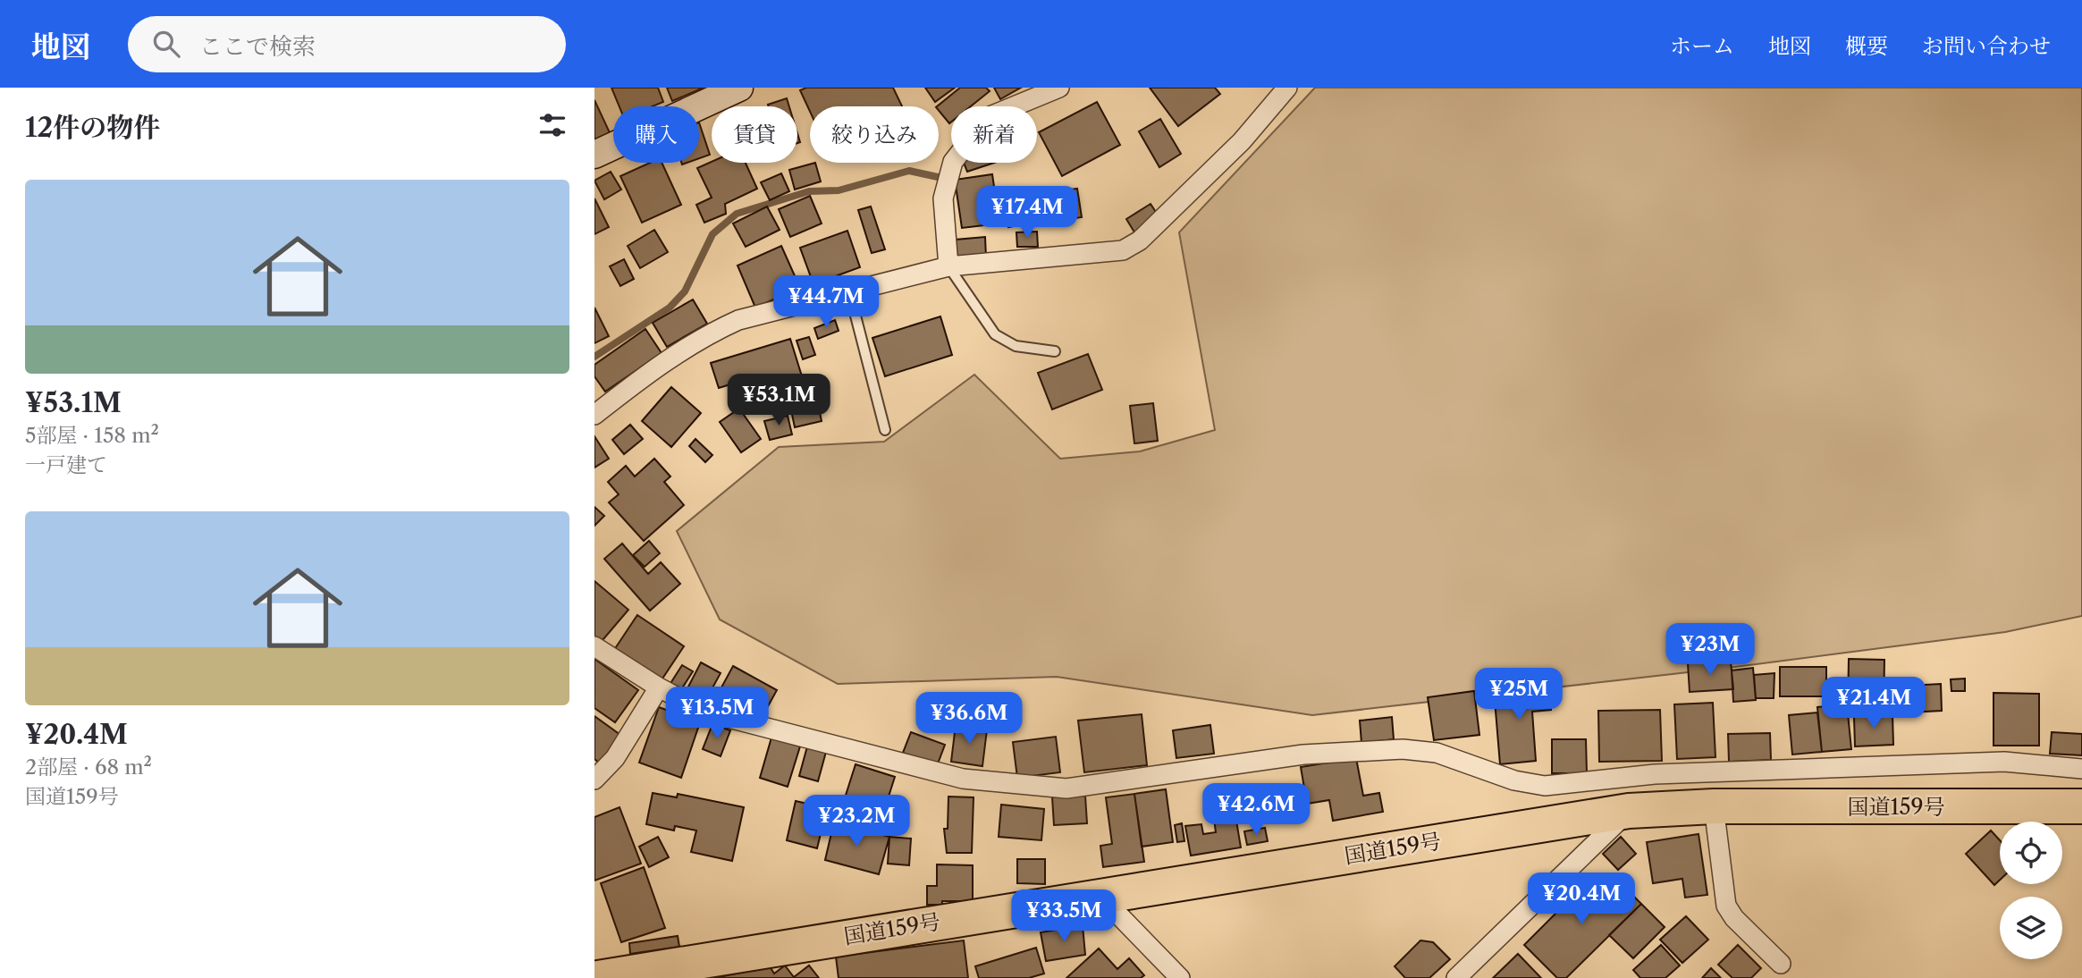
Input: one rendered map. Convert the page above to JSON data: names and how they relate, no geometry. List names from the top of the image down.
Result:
{
  "streets": {
    "highway": ["国道159号"]
  },
  "page": {
    "header": "地図",
    "search": "ここで検索",
    "nav": [
      "ホーム",
      "地図",
      "概要",
      "お問い合わせ"
    ],
    "heading": "12件の物件",
    "chip": [
      "購入",
      "賃貸",
      "絞り込み",
      "新着"
    ],
    "list": [
      {
        "name": "¥53.1M",
        "note": "5部屋 · 158 m² · 一戸建て"
      },
      {
        "name": "¥20.4M",
        "note": "2部屋 · 68 m² · 国道159号"
      }
    ],
    "price": [
      "¥17.4M",
      "¥44.7M",
      "¥53.1M",
      "¥23M",
      "¥25M",
      "¥21.4M",
      "¥13.5M",
      "¥36.6M",
      "¥42.6M",
      "¥23.2M",
      "¥20.4M",
      "¥33.5M"
    ]
  }
}
